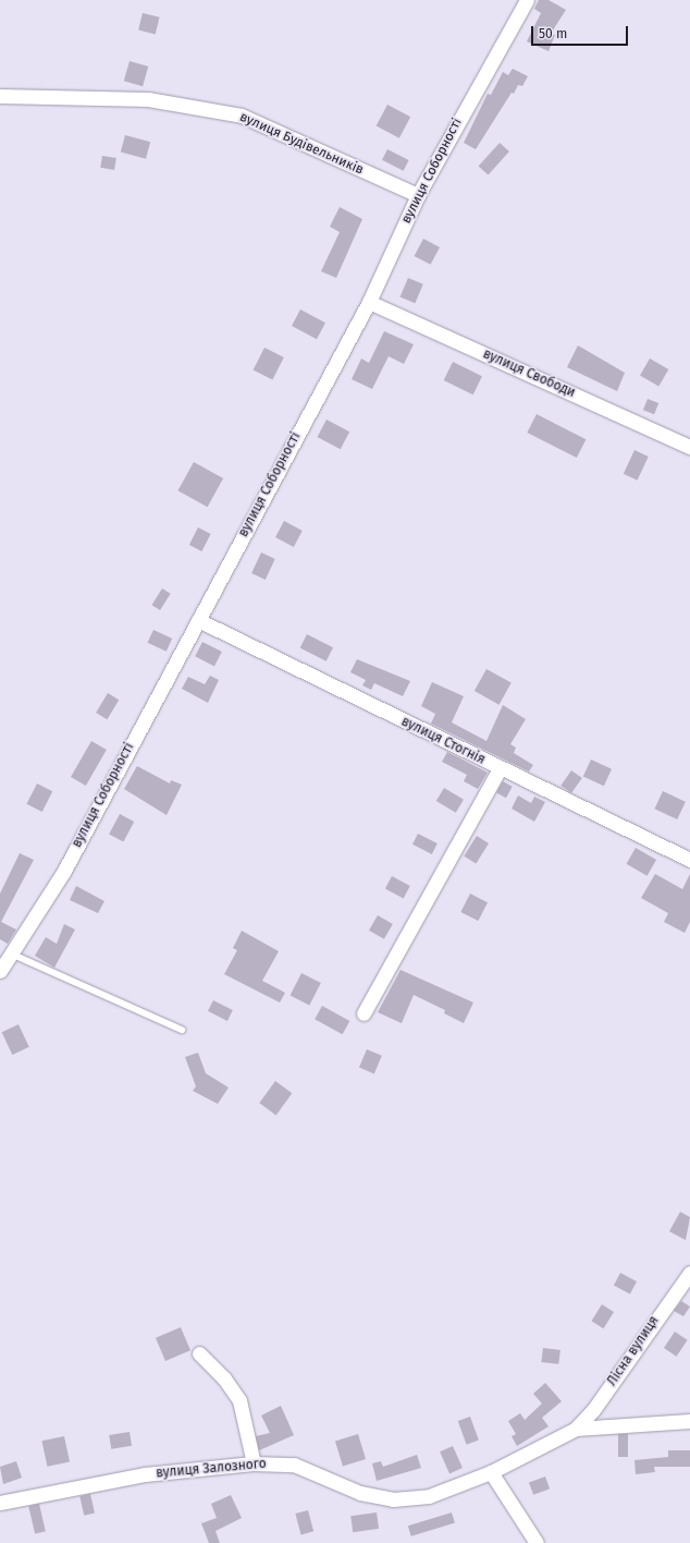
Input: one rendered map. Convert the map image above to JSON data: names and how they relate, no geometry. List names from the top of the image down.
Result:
{
  "streets": {
    "street": [
      "вулиця Будівельників",
      "вулиця Соборності",
      "вулиця Свободи",
      "вулиця Стогнія",
      "Лісна вулиця",
      "вулиця Залозного"
    ]
  },
  "crossings": [
    ["вулиця Будівельників", "вулиця Соборності"],
    ["вулиця Соборності", "вулиця Свободи"],
    ["вулиця Соборності", "вулиця Стогнія"],
    ["Лісна вулиця", "вулиця Залозного"]
  ],
  "scale_bar": "50 m"
}
